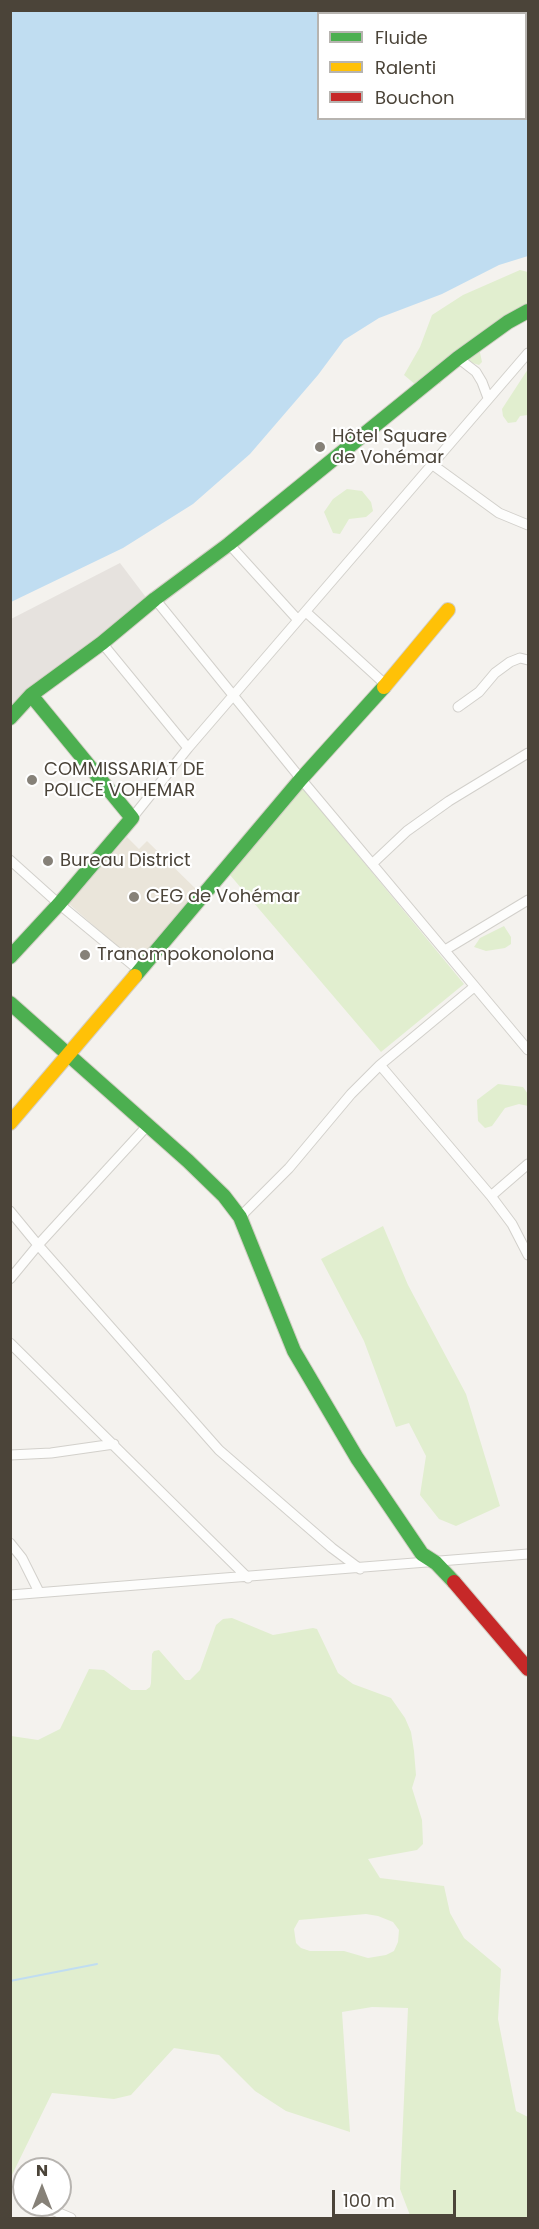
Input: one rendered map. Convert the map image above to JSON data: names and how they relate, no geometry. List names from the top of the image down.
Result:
{
  "places": [
    "Hôtel Square de Vohémar",
    "COMMISSARIAT DE POLICE VOHEMAR",
    "Bureau District",
    "CEG de Vohémar",
    "Tranompokonolona"
  ],
  "legend": ["Fluide", "Ralenti", "Bouchon"],
  "scale_bar": "100 m",
  "north": "top"
}
